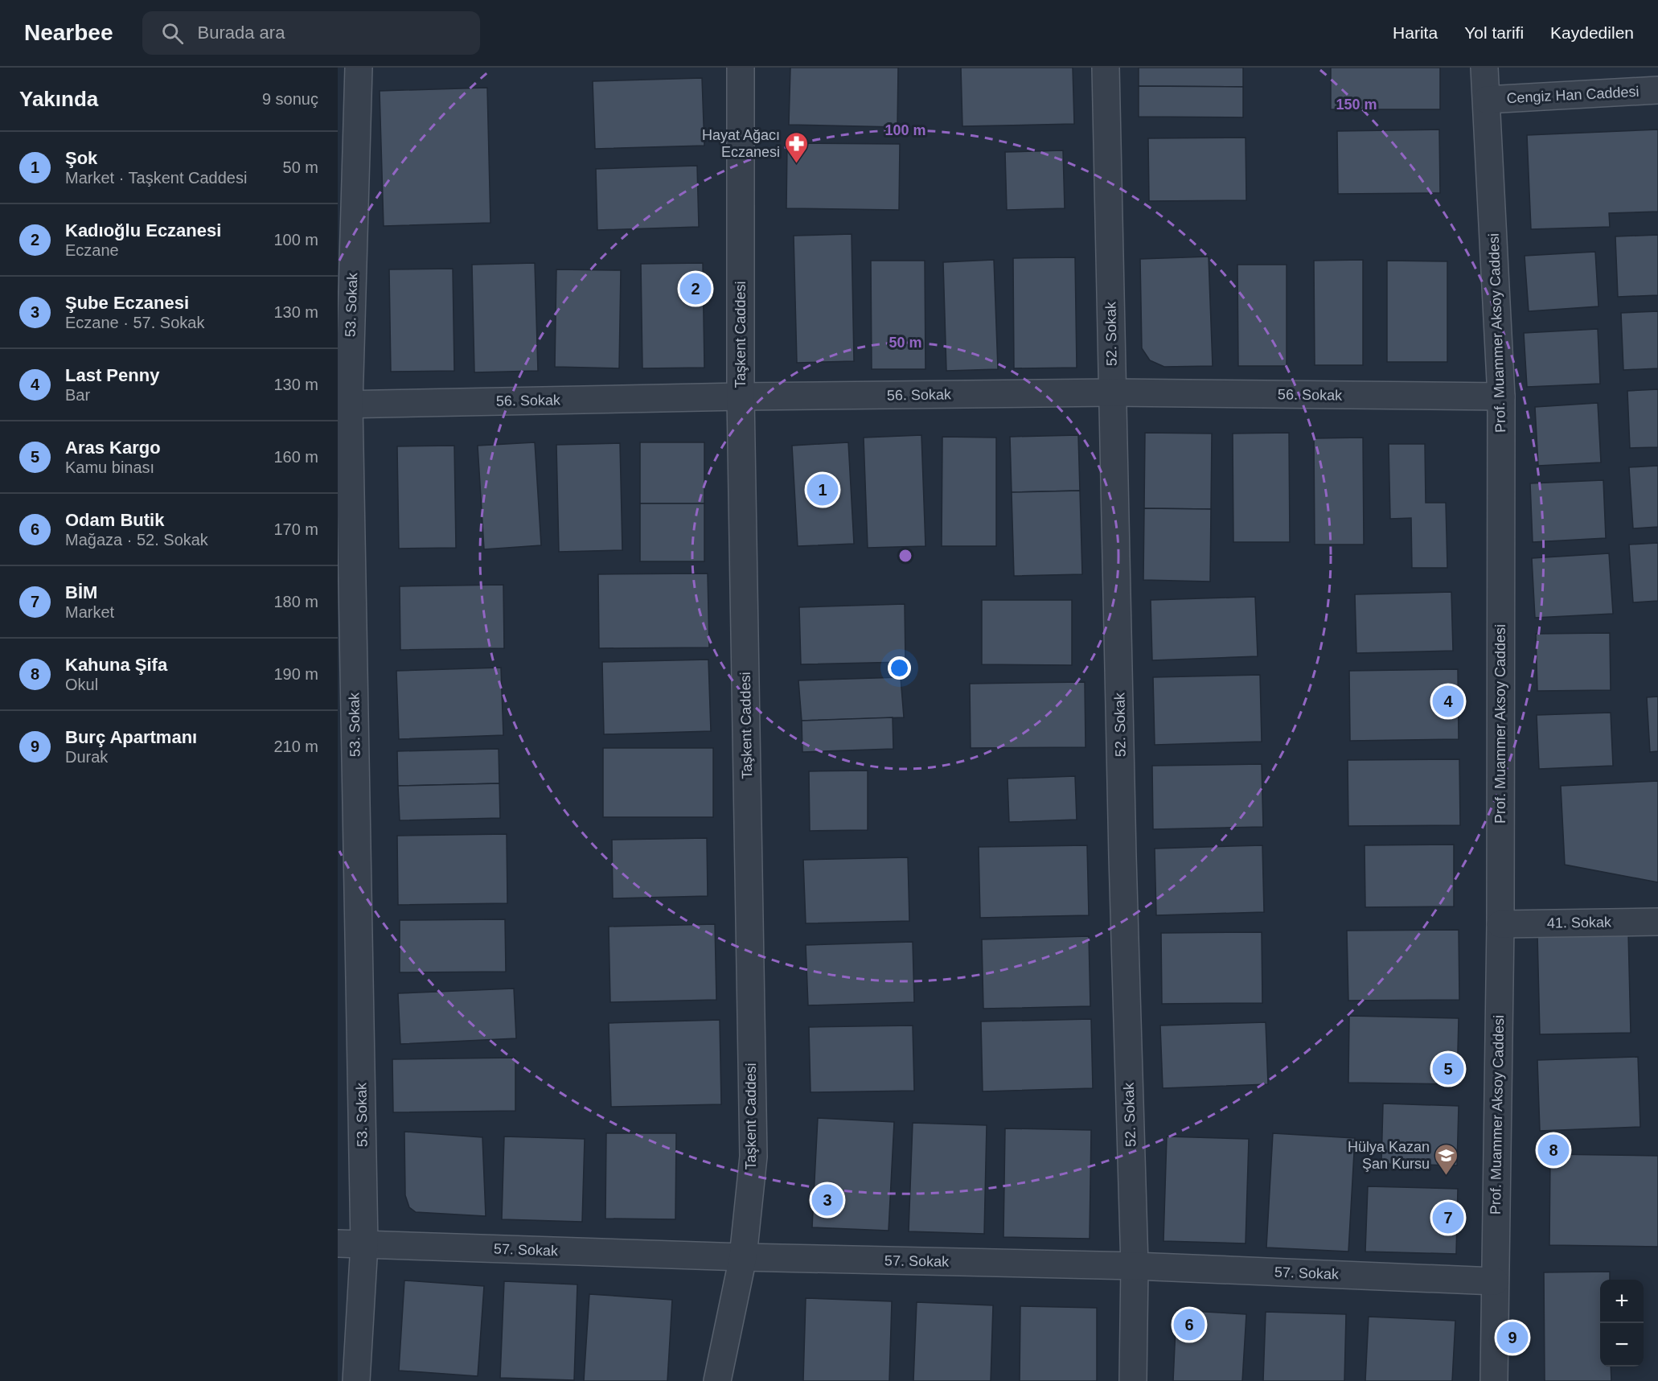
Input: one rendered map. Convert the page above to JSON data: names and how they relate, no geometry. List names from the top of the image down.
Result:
{
  "streets": {
    "street": [
      "Cengiz Han Caddesi",
      "53. Sokak",
      "Prof. Muammer Aksoy Caddesi",
      "52. Sokak",
      "Taşkent Caddesi",
      "56. Sokak",
      "41. Sokak",
      "57. Sokak"
    ]
  },
  "crossings": [
    ["Cengiz Han Caddesi", "Prof. Muammer Aksoy Caddesi"],
    ["53. Sokak", "56. Sokak"],
    ["53. Sokak", "57. Sokak"],
    ["Prof. Muammer Aksoy Caddesi", "56. Sokak"],
    ["Prof. Muammer Aksoy Caddesi", "41. Sokak"],
    ["Prof. Muammer Aksoy Caddesi", "57. Sokak"],
    ["52. Sokak", "56. Sokak"],
    ["52. Sokak", "57. Sokak"],
    ["Taşkent Caddesi", "56. Sokak"],
    ["Taşkent Caddesi", "57. Sokak"]
  ],
  "places": {
    "pharmacy": ["Hayat Ağacı Eczanesi"],
    "school or university": ["Hülya Kazan Şan Kursu"]
  },
  "page": {
    "header": "Nearbee",
    "search": "Burada ara",
    "nav": ["Harita", "Yol tarifi", "Kaydedilen"],
    "heading": ["Yakında", "9 sonuç"],
    "list": [
      {
        "mark": "1",
        "name": "Şok",
        "note": "Market · Taşkent Caddesi",
        "value": "50 m"
      },
      {
        "mark": "2",
        "name": "Kadıoğlu Eczanesi",
        "note": "Eczane",
        "value": "100 m"
      },
      {
        "mark": "3",
        "name": "Şube Eczanesi",
        "note": "Eczane · 57. Sokak",
        "value": "130 m"
      },
      {
        "mark": "4",
        "name": "Last Penny",
        "note": "Bar",
        "value": "130 m"
      },
      {
        "mark": "5",
        "name": "Aras Kargo",
        "note": "Kamu binası",
        "value": "160 m"
      },
      {
        "mark": "6",
        "name": "Odam Butik",
        "note": "Mağaza · 52. Sokak",
        "value": "170 m"
      },
      {
        "mark": "7",
        "name": "BİM",
        "note": "Market",
        "value": "180 m"
      },
      {
        "mark": "8",
        "name": "Kahuna Şifa",
        "note": "Okul",
        "value": "190 m"
      },
      {
        "mark": "9",
        "name": "Burç Apartmanı",
        "note": "Durak",
        "value": "210 m"
      }
    ],
    "pins": [
      "2",
      "1",
      "4",
      "5",
      "8",
      "3",
      "7",
      "6",
      "9"
    ],
    "map_buttons": ["+", "−"]
  },
  "rings": ["150 m", "100 m", "50 m"]
}
